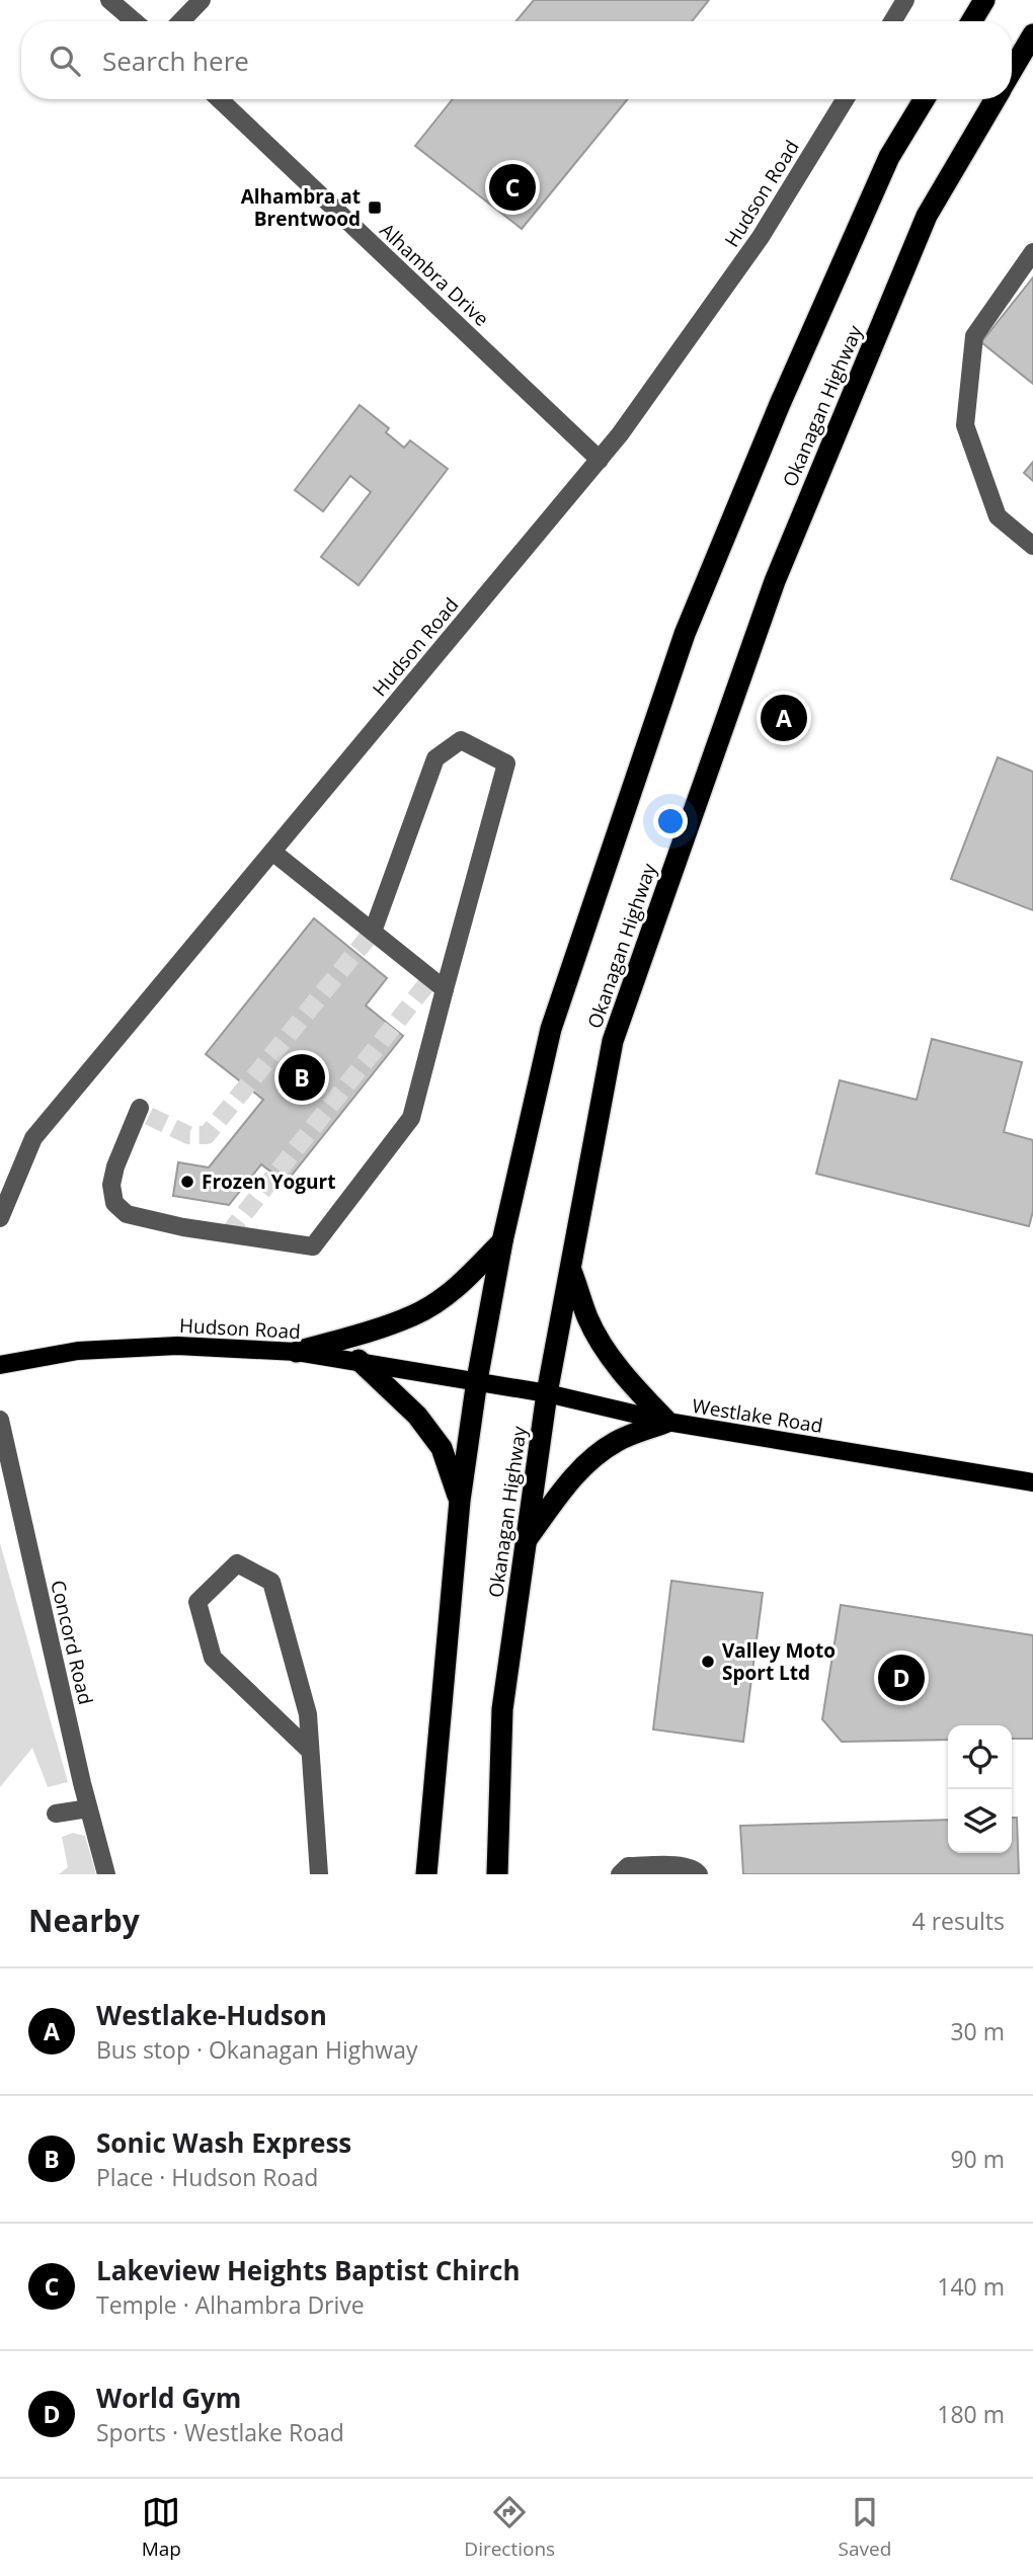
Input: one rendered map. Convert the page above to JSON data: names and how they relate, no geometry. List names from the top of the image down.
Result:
{
  "streets": {
    "highway": ["Okanagan Highway"],
    "main road": ["Hudson Road", "Westlake Road"],
    "street": ["Alhambra Drive", "Concord Road"]
  },
  "crossings": [
    ["Hudson Road", "Alhambra Drive"],
    ["Hudson Road", "Okanagan Highway"],
    ["Hudson Road", "Westlake Road"],
    ["Okanagan Highway", "Westlake Road"]
  ],
  "places": {
    "transit": ["Alhambra at Brentwood"],
    "other": ["Frozen Yogurt", "Valley Moto Sport Ltd"]
  },
  "page": {
    "search": "Search here",
    "pins": [
      "C",
      "A",
      "B",
      "D"
    ],
    "heading": ["Nearby", "4 results"],
    "list": [
      {
        "mark": "A",
        "name": "Westlake-Hudson",
        "note": "Bus stop · Okanagan Highway",
        "value": "30 m"
      },
      {
        "mark": "B",
        "name": "Sonic Wash Express",
        "note": "Place · Hudson Road",
        "value": "90 m"
      },
      {
        "mark": "C",
        "name": "Lakeview Heights Baptist Chirch",
        "note": "Temple · Alhambra Drive",
        "value": "140 m"
      },
      {
        "mark": "D",
        "name": "World Gym",
        "note": "Sports · Westlake Road",
        "value": "180 m"
      }
    ],
    "nav": ["Map", "Directions", "Saved"]
  }
}
